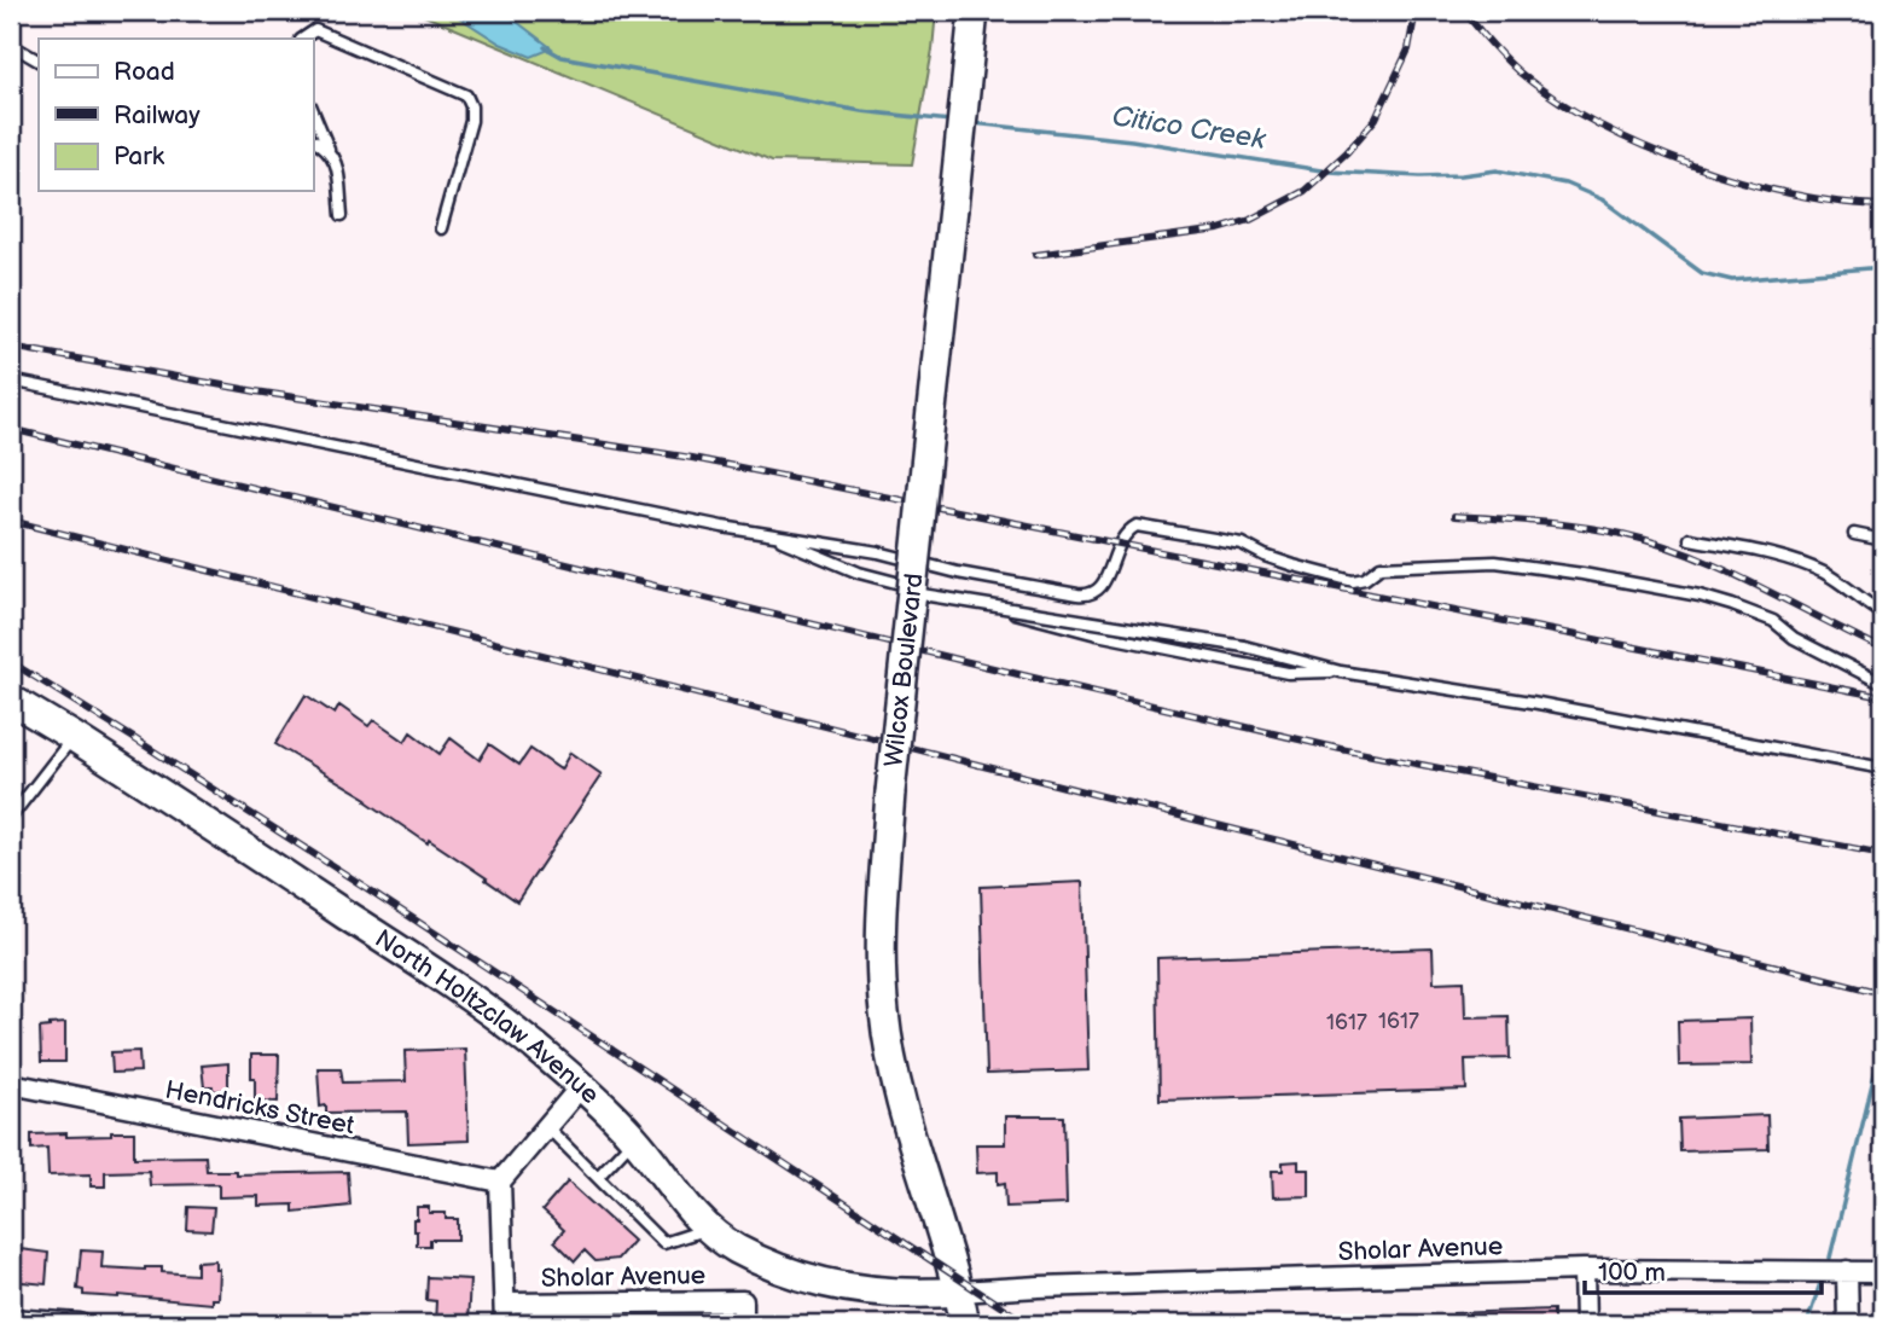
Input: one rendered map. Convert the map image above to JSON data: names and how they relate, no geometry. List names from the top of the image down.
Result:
{
  "streets": {
    "main road": ["Wilcox Boulevard", "North Holtzclaw Avenue"],
    "street": ["Hendricks Street", "Sholar Avenue"]
  },
  "crossings": [
    ["Wilcox Boulevard", "North Holtzclaw Avenue"],
    ["Wilcox Boulevard", "Sholar Avenue"],
    ["North Holtzclaw Avenue", "Sholar Avenue"]
  ],
  "water": ["Citico Creek"],
  "house_numbers": ["1617", "1617"],
  "legend": ["Road", "Railway", "Park"],
  "scale_bar": "100 m"
}
